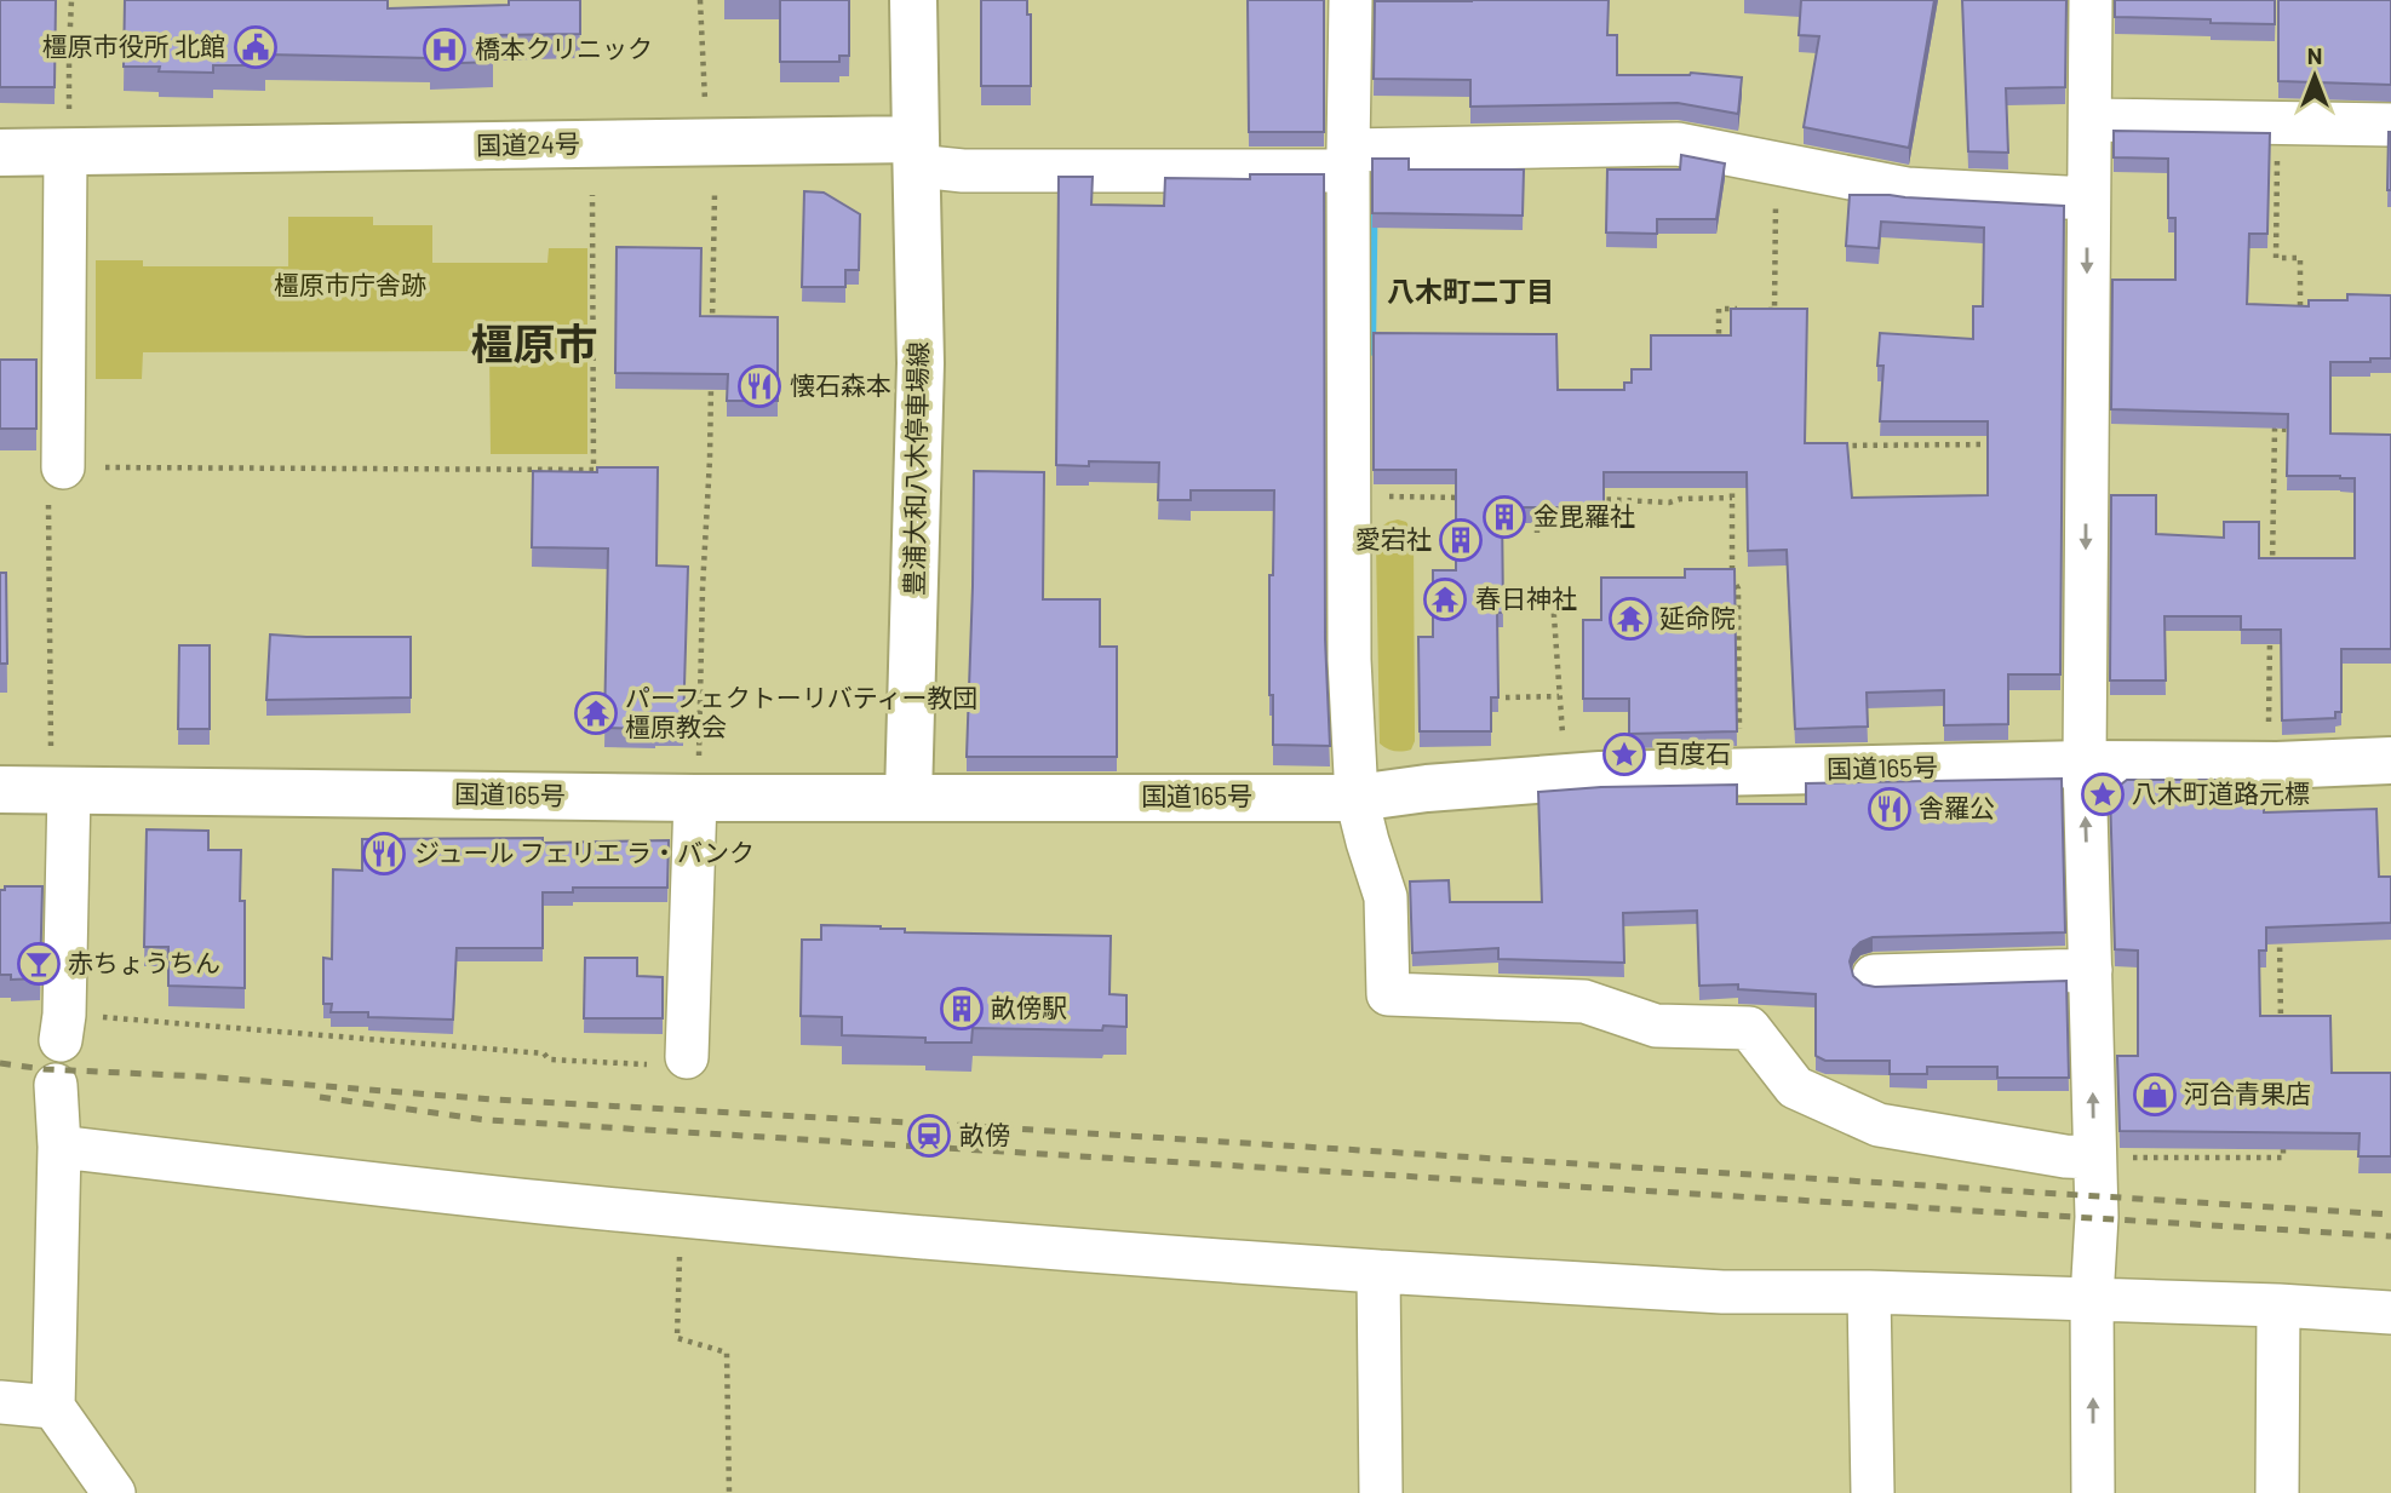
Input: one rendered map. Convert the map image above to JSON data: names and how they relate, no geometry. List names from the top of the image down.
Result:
{
  "streets": {
    "main road": ["国道24号", "豊浦大和八木停車場線", "国道165号"]
  },
  "crossings": [
    ["国道24号", "豊浦大和八木停車場線"],
    ["豊浦大和八木停車場線", "国道165号"]
  ],
  "districts": ["八木町二丁目", "橿原市"],
  "parks": ["橿原市庁舎跡"],
  "places": {
    "public building": ["橿原市役所 北館"],
    "hospital": ["橋本クリニック"],
    "restaurant": ["懐石森本", "舎羅公", "ジュール フェリエ ラ・バンク"],
    "building": ["金毘羅社", "愛宕社", "畝傍駅"],
    "temple": ["春日神社", "延命院", "パーフェクトーリバティー教団 橿原教会"],
    "place": ["百度石", "八木町道路元標"],
    "bar": ["赤ちょうちん"],
    "shop": ["河合青果店"],
    "station": ["畝傍"]
  },
  "north": "top"
}
